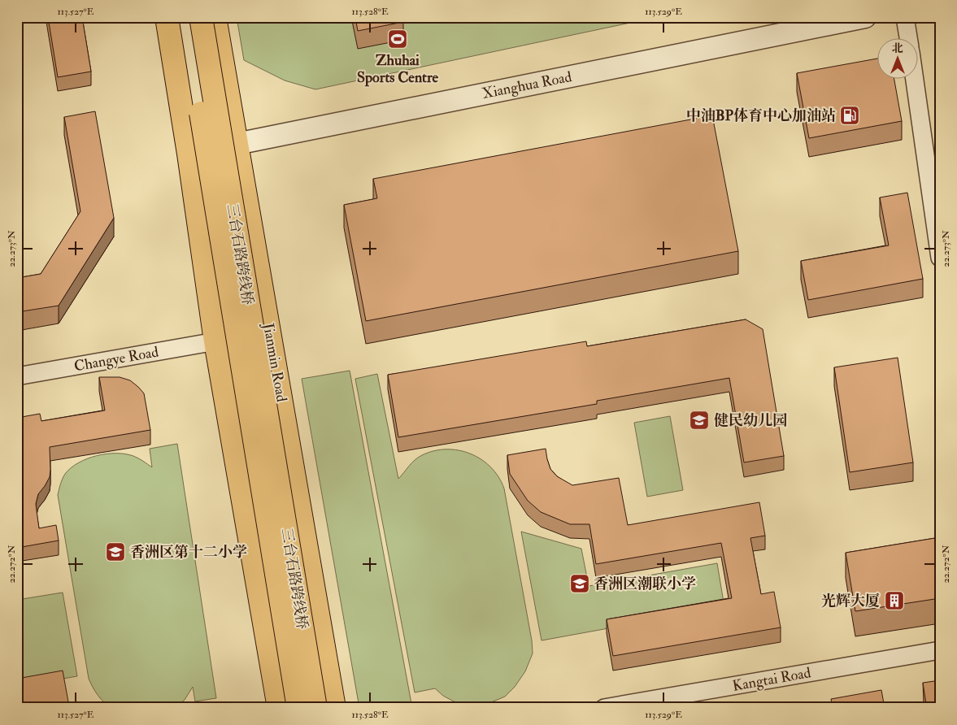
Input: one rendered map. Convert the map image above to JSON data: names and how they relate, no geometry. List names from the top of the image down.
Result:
{
  "streets": {
    "main road": ["三台石路跨线桥", "Jianmin Road"],
    "street": ["Xianghua Road", "Changye Road", "Kangtai Road"]
  },
  "crossings": [
    ["Xianghua Road", "Jianmin Road"]
  ],
  "places": {
    "sports": ["Zhuhai Sports Centre"],
    "fuel station": ["中油BP体育中心加油站"],
    "school or university": ["健民幼儿园", "香洲区第十二小学", "香洲区潮联小学"],
    "building": ["光辉大厦"]
  },
  "north": "top",
  "coordinates": [
    "113.527°E",
    "113.528°E",
    "113.529°E",
    "22.273°N",
    "22.272°N"
  ]
}
